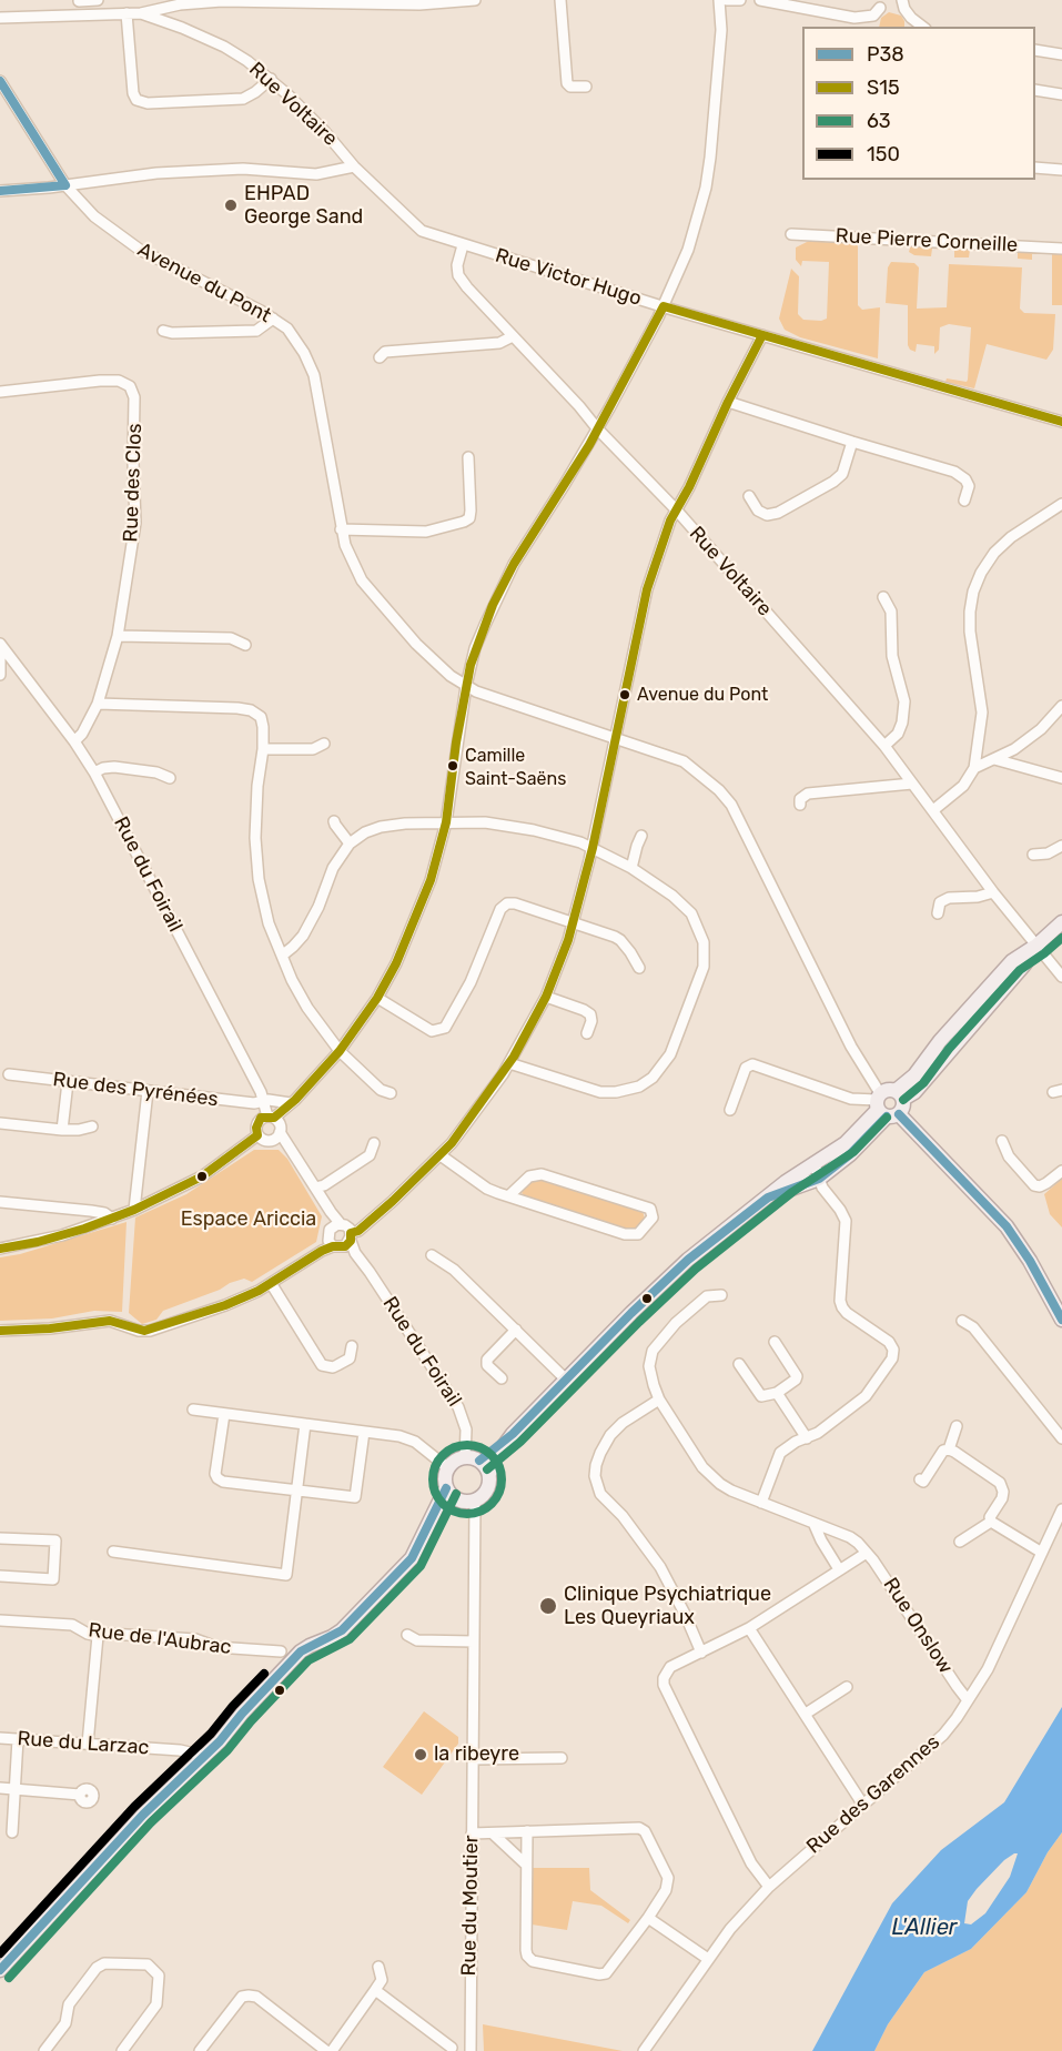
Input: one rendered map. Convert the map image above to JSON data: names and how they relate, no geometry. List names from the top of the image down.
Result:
{
  "streets": {
    "main road": ["Avenue du Pont"],
    "street": [
      "Rue Voltaire",
      "Rue Pierre Corneille",
      "Rue Victor Hugo",
      "Rue des Clos",
      "Rue du Foirail",
      "Rue des Pyrénées",
      "Rue Onslow",
      "Rue de l'Aubrac",
      "Rue du Larzac",
      "Rue des Garennes",
      "Rue du Moutier"
    ]
  },
  "crossings": [
    ["Rue Voltaire", "Rue Victor Hugo"],
    ["Rue des Clos", "Rue du Foirail"],
    ["Rue du Foirail", "Rue des Pyrénées"],
    ["Rue du Foirail", "Rue du Moutier"],
    ["Rue Onslow", "Rue des Garennes"]
  ],
  "water": ["L'Allier"],
  "parks": ["Espace Ariccia"],
  "places": [
    "EHPAD George Sand",
    "Avenue du Pont",
    "Camille Saint-Saëns",
    "Clinique Psychiatrique Les Queyriaux",
    "la ribeyre"
  ],
  "lines": [
    "transit line P38",
    "transit line S15",
    "transit line 63",
    "transit line 150"
  ],
  "legend": [
    "P38",
    "S15",
    "63",
    "150"
  ]
}
